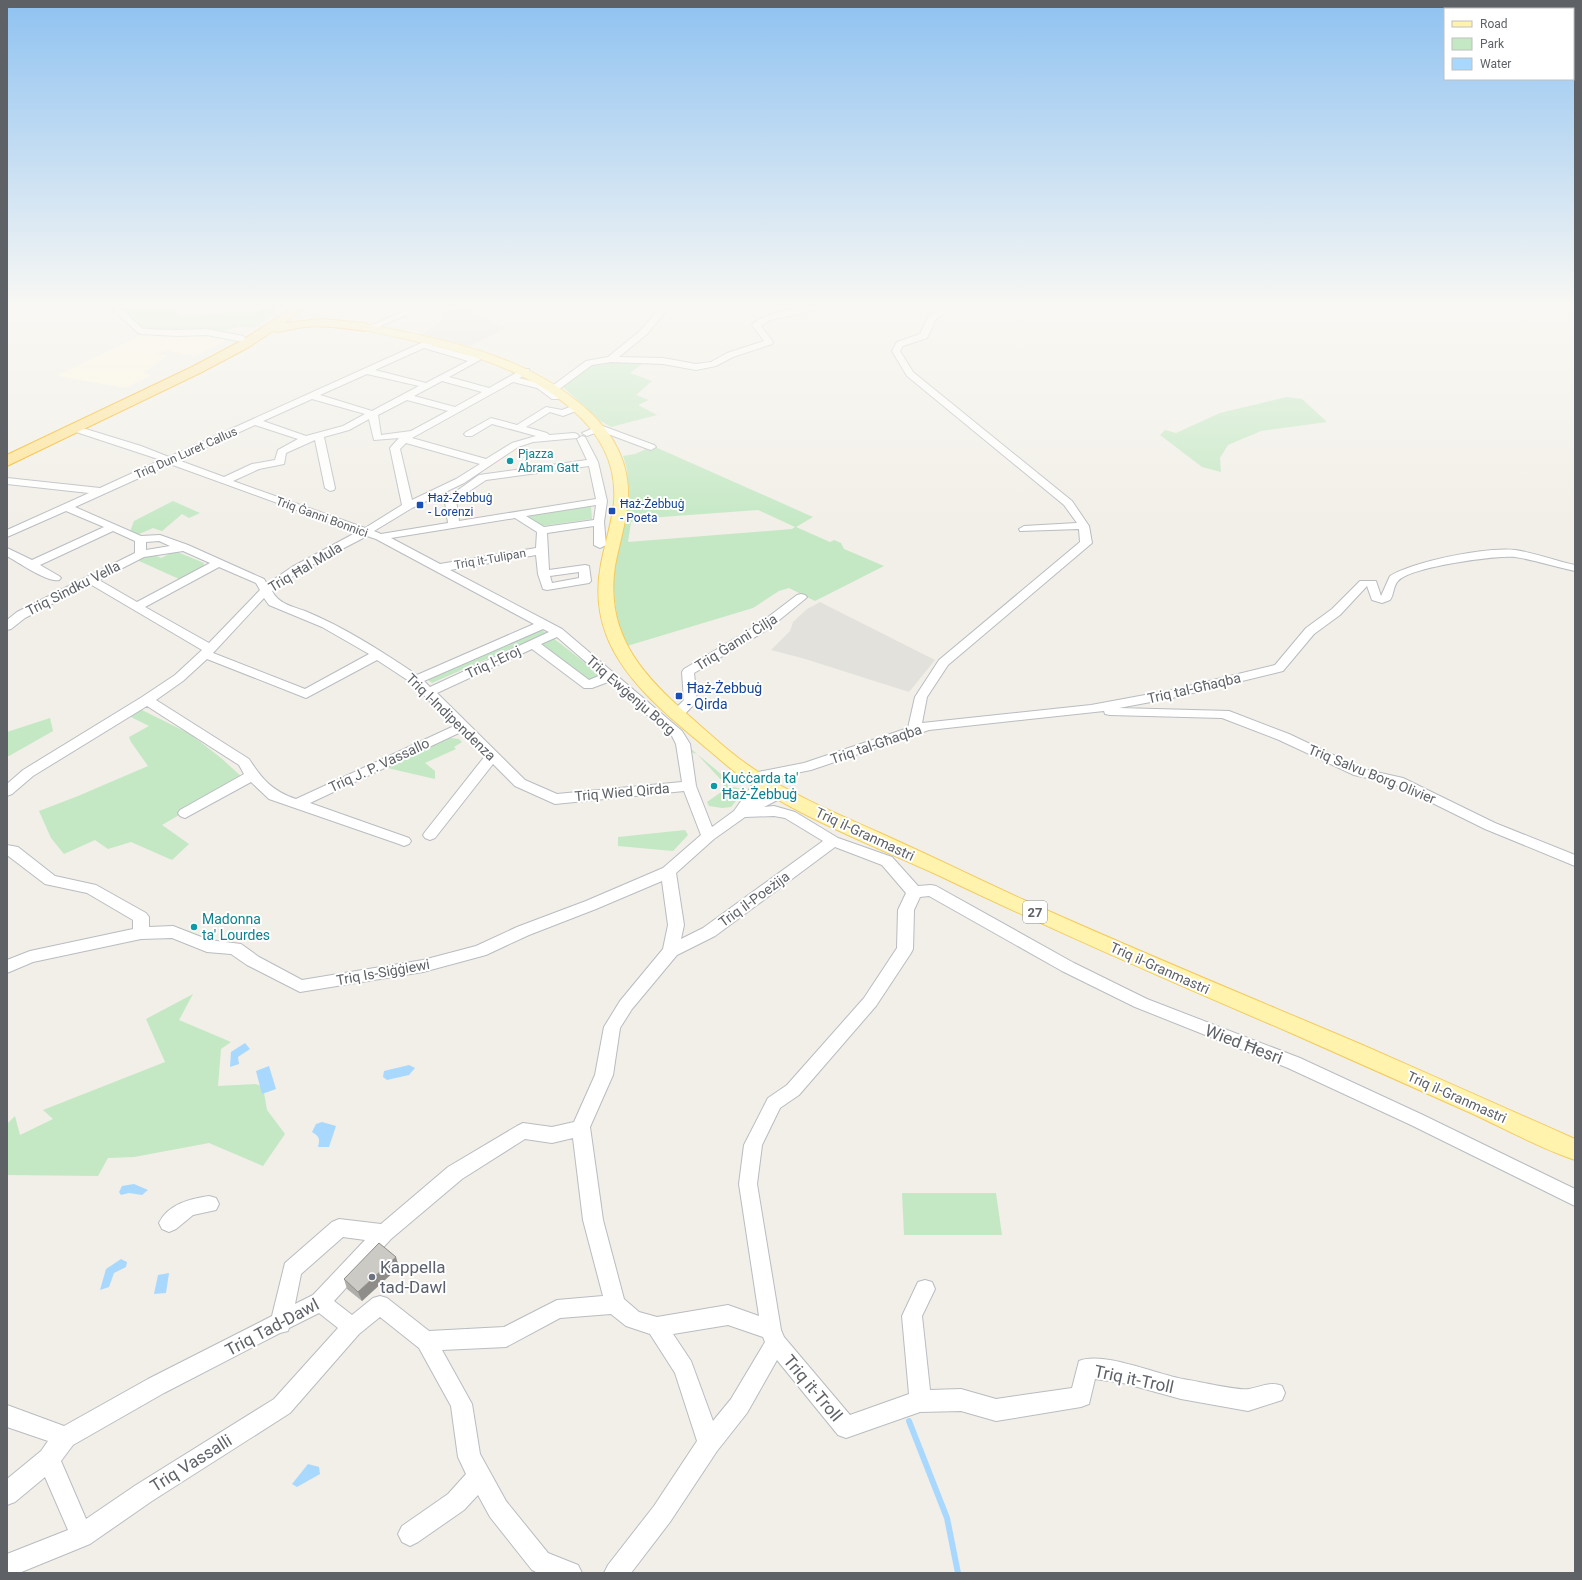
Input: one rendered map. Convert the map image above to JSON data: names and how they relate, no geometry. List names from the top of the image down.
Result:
{
  "streets": {
    "main road": ["Triq il-Granmastri", "27"],
    "street": [
      "Triq Dun Luret Callus",
      "Triq Ġanni Bonnici",
      "Triq it-Tulipan",
      "Triq Ħal Mula",
      "Triq Sindku Vella",
      "Triq Ġanni Ċilja",
      "Triq l-Eroj",
      "Triq tal-Għaqba",
      "Triq Ewġenju Borg",
      "Triq l-Indipendenza",
      "Triq J. P. Vassallo",
      "Triq Salvu Borg Olivier",
      "Triq Wied Qirda",
      "Triq il-Poeżija",
      "Triq Is-Siġġiewi",
      "Wied Ħesri",
      "Triq Tad-Dawl",
      "Triq it-Troll",
      "Triq Vassalli"
    ]
  },
  "crossings": [
    ["Triq Dun Luret Callus", "Triq Ġanni Bonnici"],
    ["Triq Ġanni Bonnici", "Triq it-Tulipan"],
    ["Triq Ġanni Bonnici", "Triq Ħal Mula"],
    ["Triq Ġanni Bonnici", "Triq l-Eroj"],
    ["Triq Ġanni Bonnici", "Triq Ewġenju Borg"],
    ["Triq Ħal Mula", "Triq l-Indipendenza"],
    ["Triq Ħal Mula", "Triq il-Granmastri"],
    ["Triq Sindku Vella", "Triq l-Indipendenza"],
    ["Triq Ġanni Ċilja", "Triq il-Granmastri"],
    ["Triq l-Eroj", "Triq Ewġenju Borg"],
    ["Triq l-Eroj", "Triq l-Indipendenza"],
    ["Triq tal-Għaqba", "Triq Salvu Borg Olivier"],
    ["Triq tal-Għaqba", "Triq il-Granmastri"],
    ["Triq tal-Għaqba", "Triq Is-Siġġiewi"],
    ["Triq Ewġenju Borg", "Triq Wied Qirda"],
    ["Triq Ewġenju Borg", "Triq Is-Siġġiewi"],
    ["Triq l-Indipendenza", "Triq J. P. Vassallo"],
    ["Triq l-Indipendenza", "Triq Wied Qirda"],
    ["Triq il-Granmastri", "Triq Is-Siġġiewi"]
  ],
  "places": {
    "other": [
      "Pjazza Abram Gatt",
      "Kuċċarda ta' Ħaż-Żebbuġ",
      "Madonna ta' Lourdes",
      "Kappella tad-Dawl"
    ],
    "transit": ["Ħaż-Żebbuġ - Lorenzi", "Ħaż-Żebbuġ - Poeta", "Ħaż-Żebbuġ - Qirda"]
  },
  "legend": ["Road", "Park", "Water"]
}
